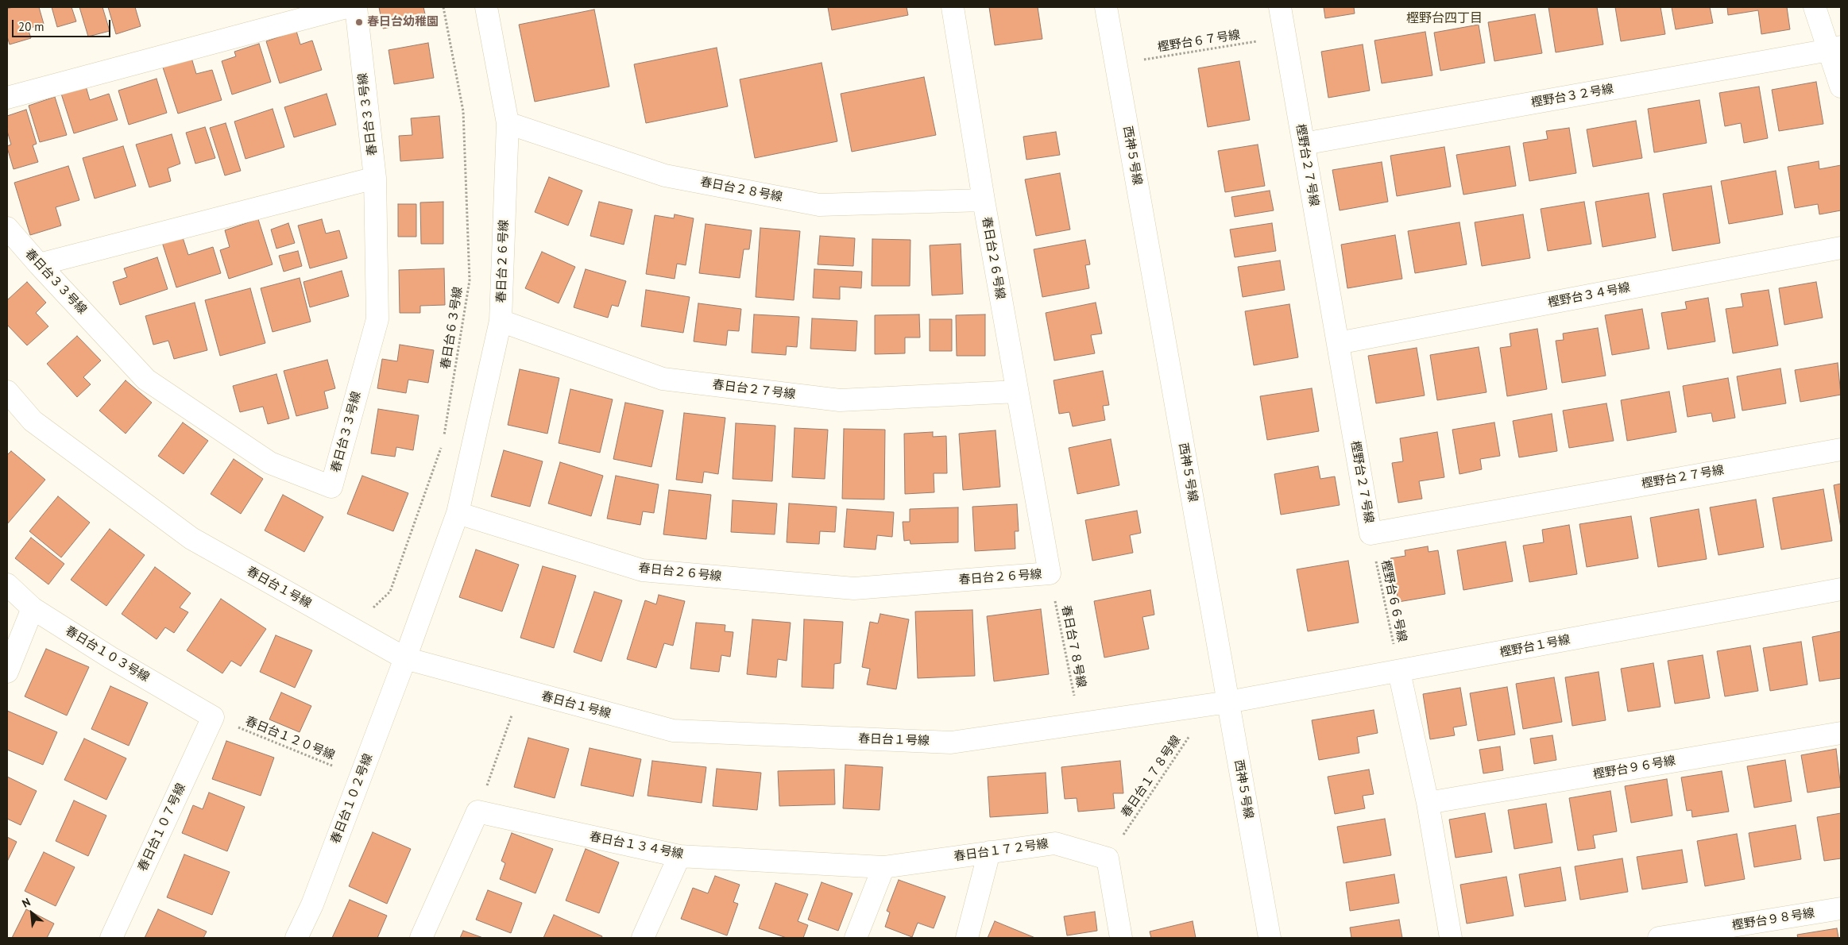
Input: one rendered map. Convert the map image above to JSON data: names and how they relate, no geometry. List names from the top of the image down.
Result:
{
  "streets": {
    "street": [
      "樫野台３２号線",
      "春日台３３号線",
      "西神５号線",
      "樫野台２７号線",
      "春日台２８号線",
      "春日台２６号線",
      "樫野台３４号線",
      "春日台２７号線",
      "春日台１号線",
      "樫野台１号線",
      "春日台１０３号線",
      "樫野台９６号線",
      "春日台１０２号線",
      "春日台１０７号線",
      "春日台１３４号線",
      "春日台１７２号線",
      "樫野台９８号線"
    ],
    "path": [
      "樫野台６７号線",
      "春日台６３号線",
      "樫野台６６号線",
      "春日台７８号線",
      "春日台１２０号線",
      "春日台１７８号線"
    ]
  },
  "crossings": [
    ["樫野台６７号線", "西神５号線"],
    ["樫野台６７号線", "樫野台２７号線"],
    ["樫野台３２号線", "樫野台２７号線"],
    ["西神５号線", "春日台１号線"],
    ["西神５号線", "樫野台１号線"],
    ["西神５号線", "春日台１７８号線"],
    ["樫野台２７号線", "樫野台３４号線"],
    ["樫野台２７号線", "樫野台６６号線"],
    ["春日台２８号線", "春日台２６号線"],
    ["春日台２６号線", "春日台２７号線"],
    ["春日台２６号線", "春日台１号線"],
    ["春日台２６号線", "春日台７８号線"],
    ["春日台２６号線", "春日台１０２号線"],
    ["春日台１号線", "春日台７８号線"],
    ["春日台１号線", "樫野台１号線"],
    ["春日台１号線", "春日台１７８号線"],
    ["春日台１号線", "春日台１０２号線"],
    ["樫野台６６号線", "樫野台１号線"],
    ["樫野台１号線", "春日台１７８号線"],
    ["春日台１０３号線", "春日台１２０号線"],
    ["春日台１０３号線", "春日台１０７号線"],
    ["春日台１２０号線", "春日台１０２号線"],
    ["春日台１２０号線", "春日台１０７号線"],
    ["春日台１７８号線", "春日台１７２号線"],
    ["春日台１３４号線", "春日台１７２号線"]
  ],
  "districts": ["樫野台四丁目"],
  "places": ["春日台幼稚園"],
  "scale_bar": "20 m",
  "north": "top left"
}
